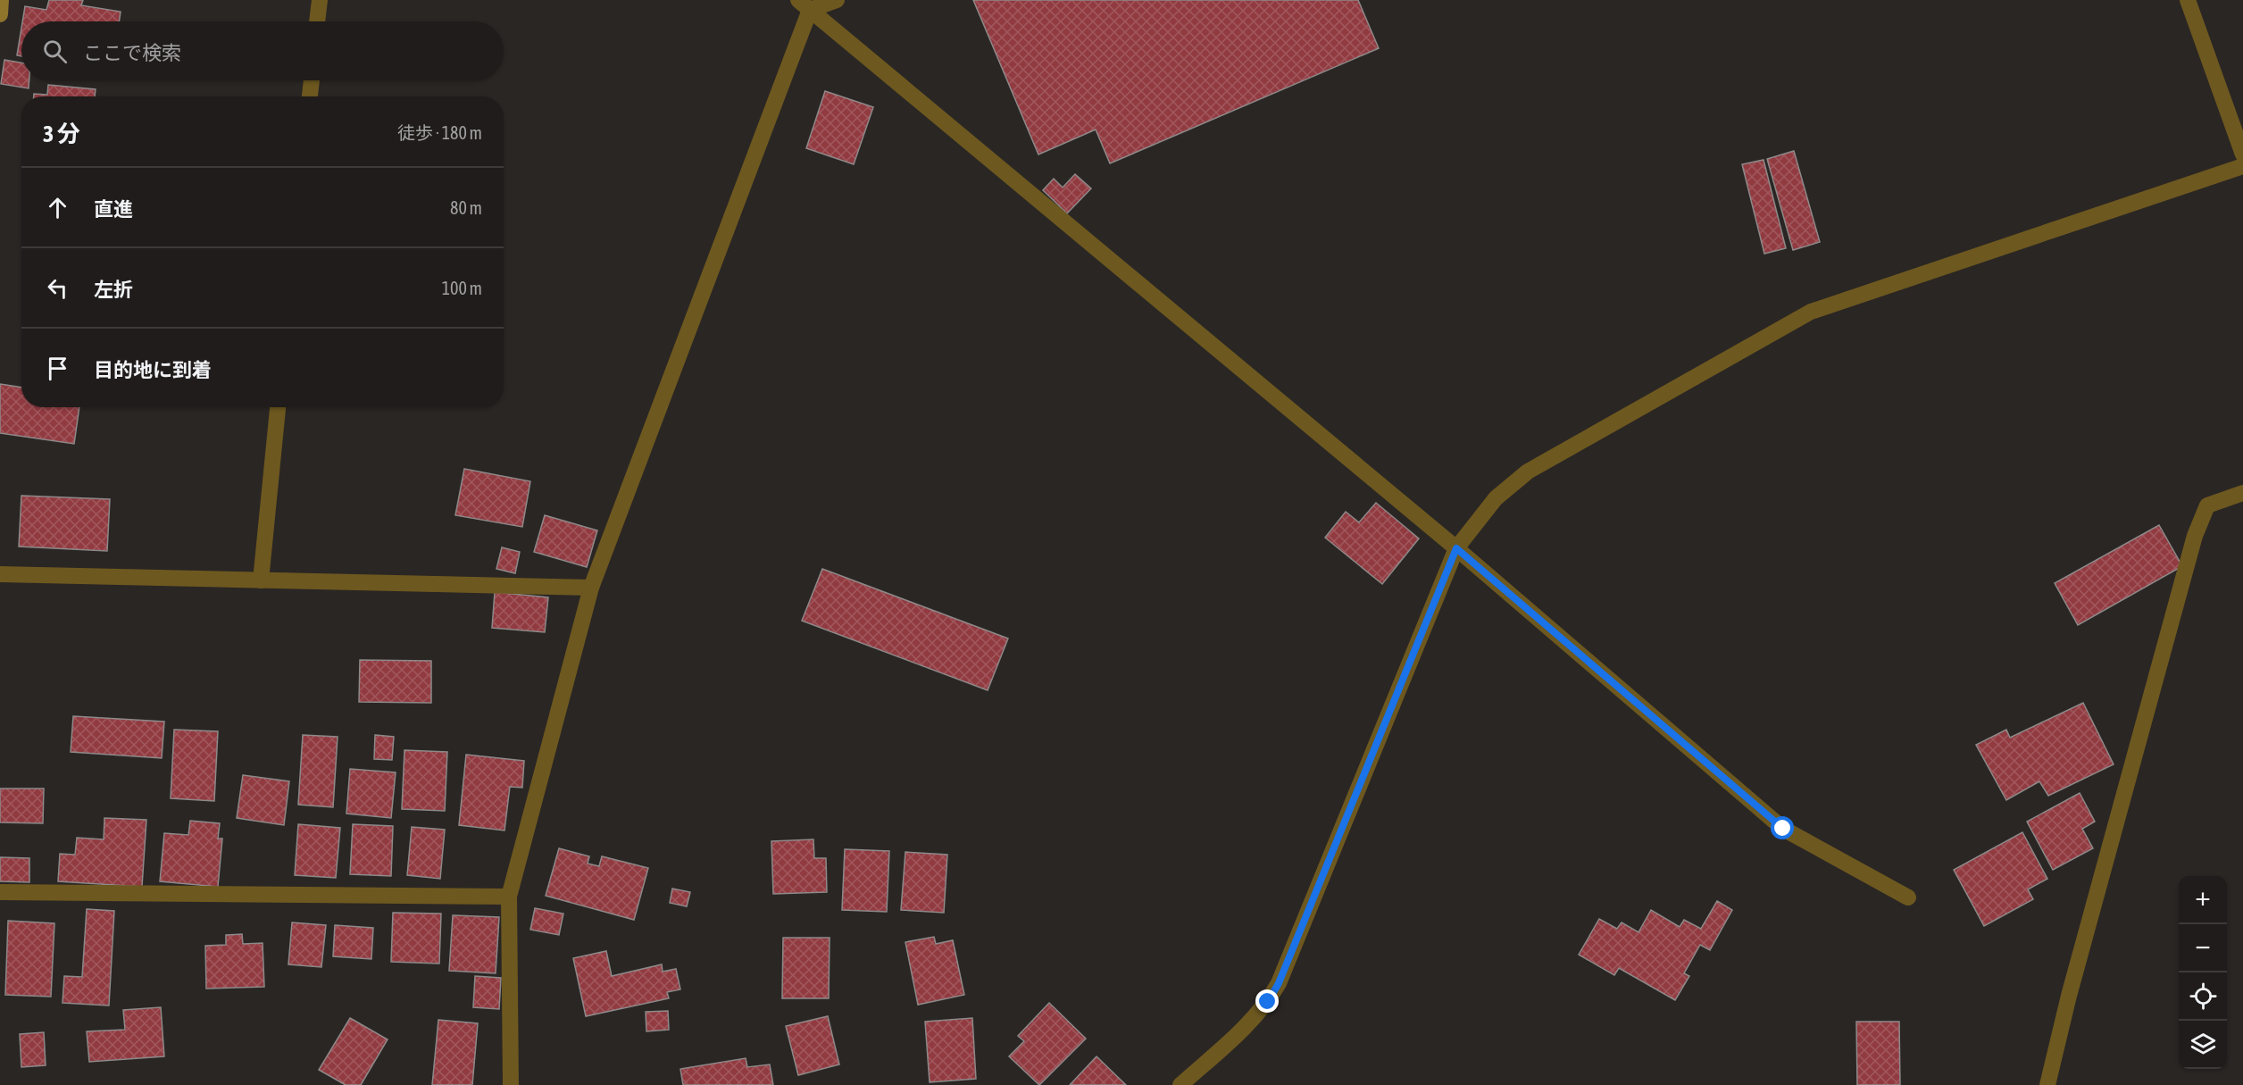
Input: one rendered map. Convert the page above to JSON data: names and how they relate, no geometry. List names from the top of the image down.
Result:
{
  "page": {
    "search": "ここで検索",
    "heading": ["3 分", "徒歩 · 180 m"],
    "list": [
      ["直進", "80 m"],
      ["左折", "100 m"],
      "目的地に到着"
    ],
    "map_buttons": ["+", "−"]
  }
}
